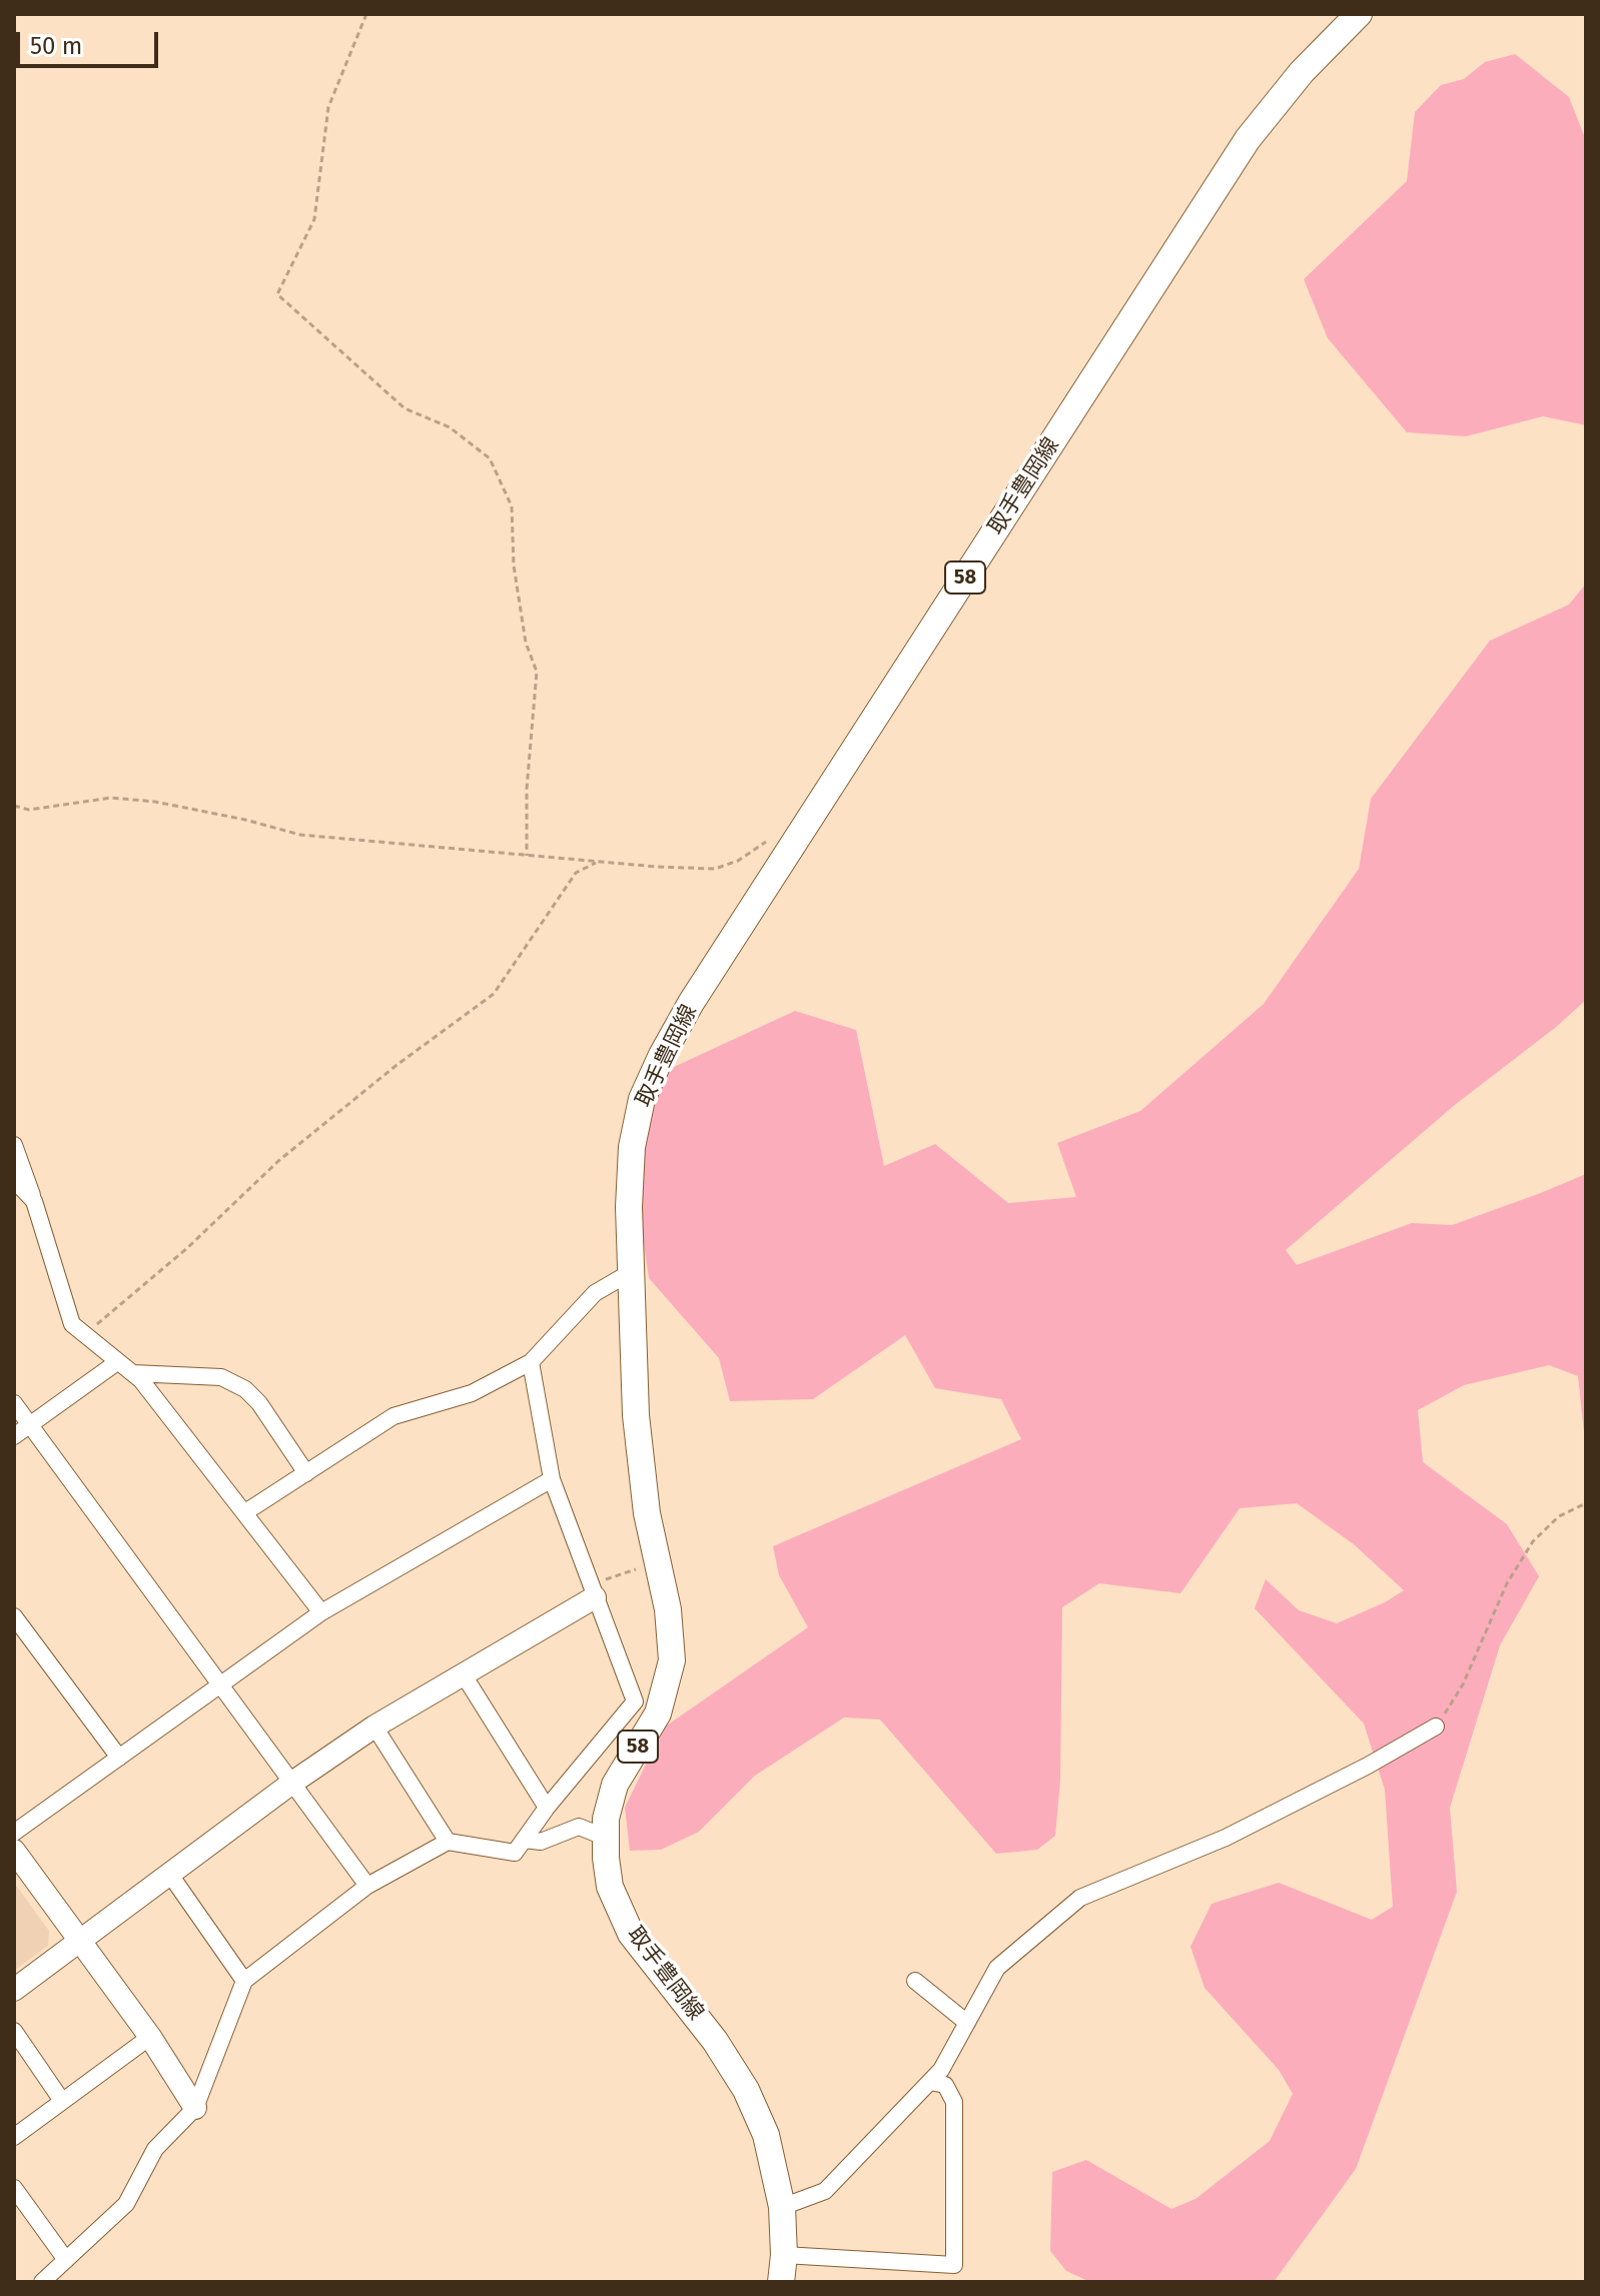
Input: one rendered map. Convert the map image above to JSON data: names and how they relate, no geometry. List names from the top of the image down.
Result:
{
  "streets": {
    "main road": ["取手豊岡線", "58"]
  },
  "scale_bar": "50 m"
}
